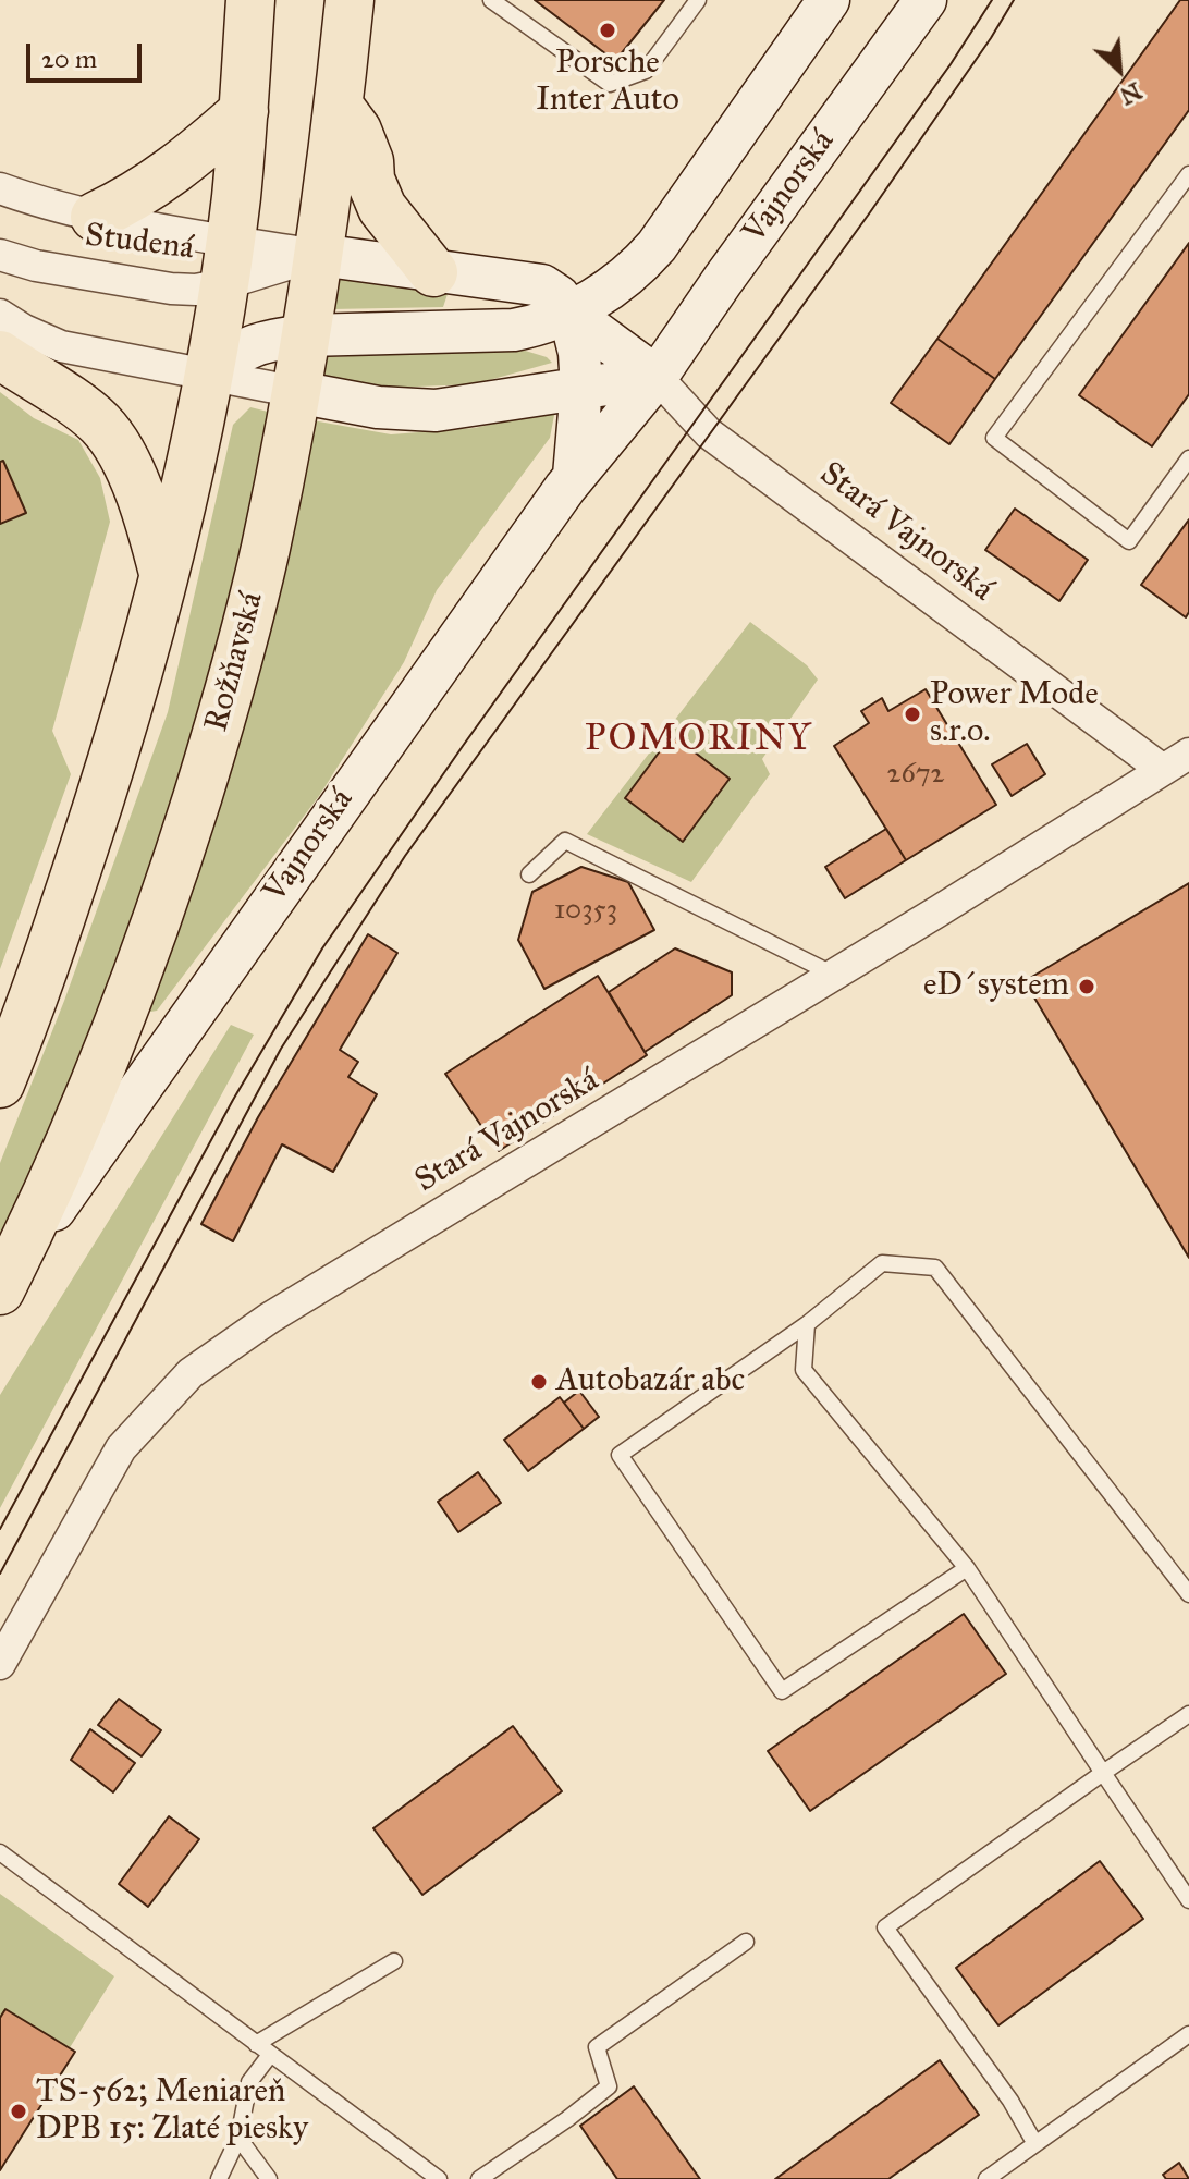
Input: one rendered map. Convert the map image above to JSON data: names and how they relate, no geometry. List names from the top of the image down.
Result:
{
  "streets": {
    "main road": ["Vajnorská", "Rožňavská"],
    "street": ["Studená", "Stará Vajnorská"]
  },
  "crossings": [
    ["Vajnorská", "Stará Vajnorská"],
    ["Vajnorská", "Rožňavská"],
    ["Studená", "Rožňavská"]
  ],
  "districts": ["POMORINY"],
  "places": [
    "Porsche Inter Auto",
    "Power Mode s.r.o.",
    "eD´system",
    "Autobazár abc",
    "TS-562; Meniareň DPB 15: Zlaté piesky"
  ],
  "house_numbers": ["2672", "10353"],
  "scale_bar": "20 m",
  "north": "bottom right"
}
